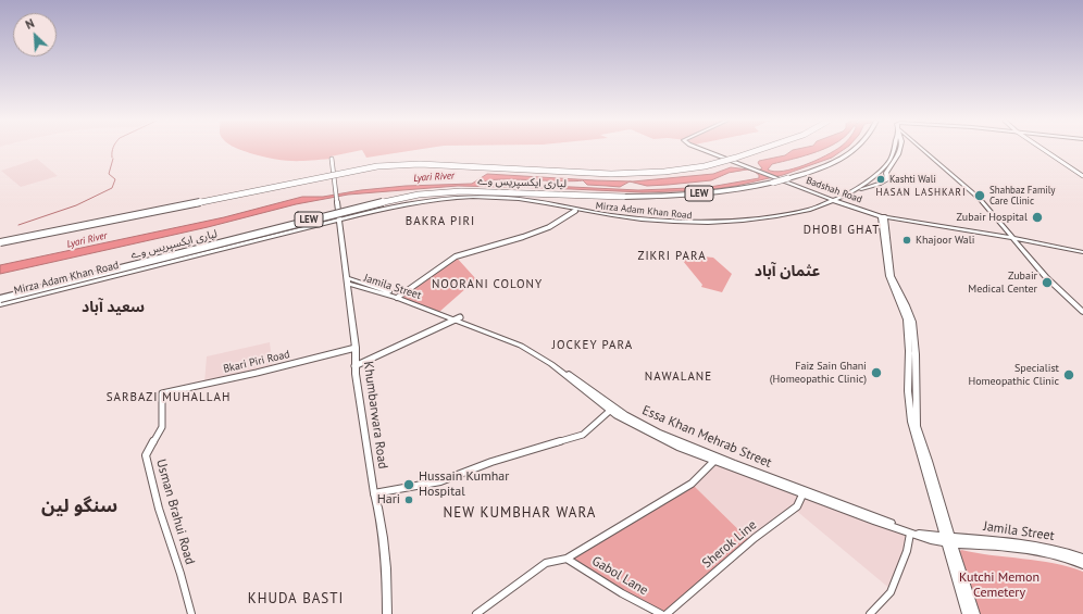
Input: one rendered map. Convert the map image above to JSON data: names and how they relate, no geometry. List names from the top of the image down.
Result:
{
  "streets": {
    "highway": ["لیاری ایکسپریس وے", "LEW"],
    "main road": [
      "Badshah Road",
      "Mirza Adam Khan Road",
      "Jamila Street",
      "Khumbarwara Road",
      "Essa Khan Mehrab Street"
    ],
    "street": [
      "Bkari Piri Road",
      "Usman Brahui Road",
      "Sherok Line",
      "Gabol Lane"
    ]
  },
  "crossings": [
    ["لیاری ایکسپریس وے", "Badshah Road"],
    ["Badshah Road", "Mirza Adam Khan Road"],
    ["Mirza Adam Khan Road", "Khumbarwara Road"],
    ["Jamila Street", "Essa Khan Mehrab Street"],
    ["Bkari Piri Road", "Khumbarwara Road"],
    ["Bkari Piri Road", "Usman Brahui Road"],
    ["Khumbarwara Road", "Essa Khan Mehrab Street"],
    ["Essa Khan Mehrab Street", "Sherok Line"]
  ],
  "districts": [
    "HASAN LASHKARI",
    "BAKRA PIRI",
    "DHOBI GHAT",
    "ZIKRI PARA",
    "عثمان آباد",
    "NOORANI COLONY",
    "سعید آباد",
    "JOCKEY PARA",
    "NAWALANE",
    "SARBAZI MUHALLAH",
    "سنگو لین",
    "NEW KUMBHAR WARA",
    "KHUDA BASTI"
  ],
  "water": ["Lyari River"],
  "parks": ["Kutchi Memon Cemetery"],
  "places": [
    "Kashti Wali",
    "Shahbaz Family Care Clinic",
    "Zubair Hospital",
    "Khajoor Wali",
    "Zubair Medical Center",
    "Faiz Sain Ghani (Homeopathic Clinic)",
    "Specialist Homeopathic Clinic",
    "Hussain Kumhar Hospital",
    "Hari"
  ],
  "north": "top left"
}
